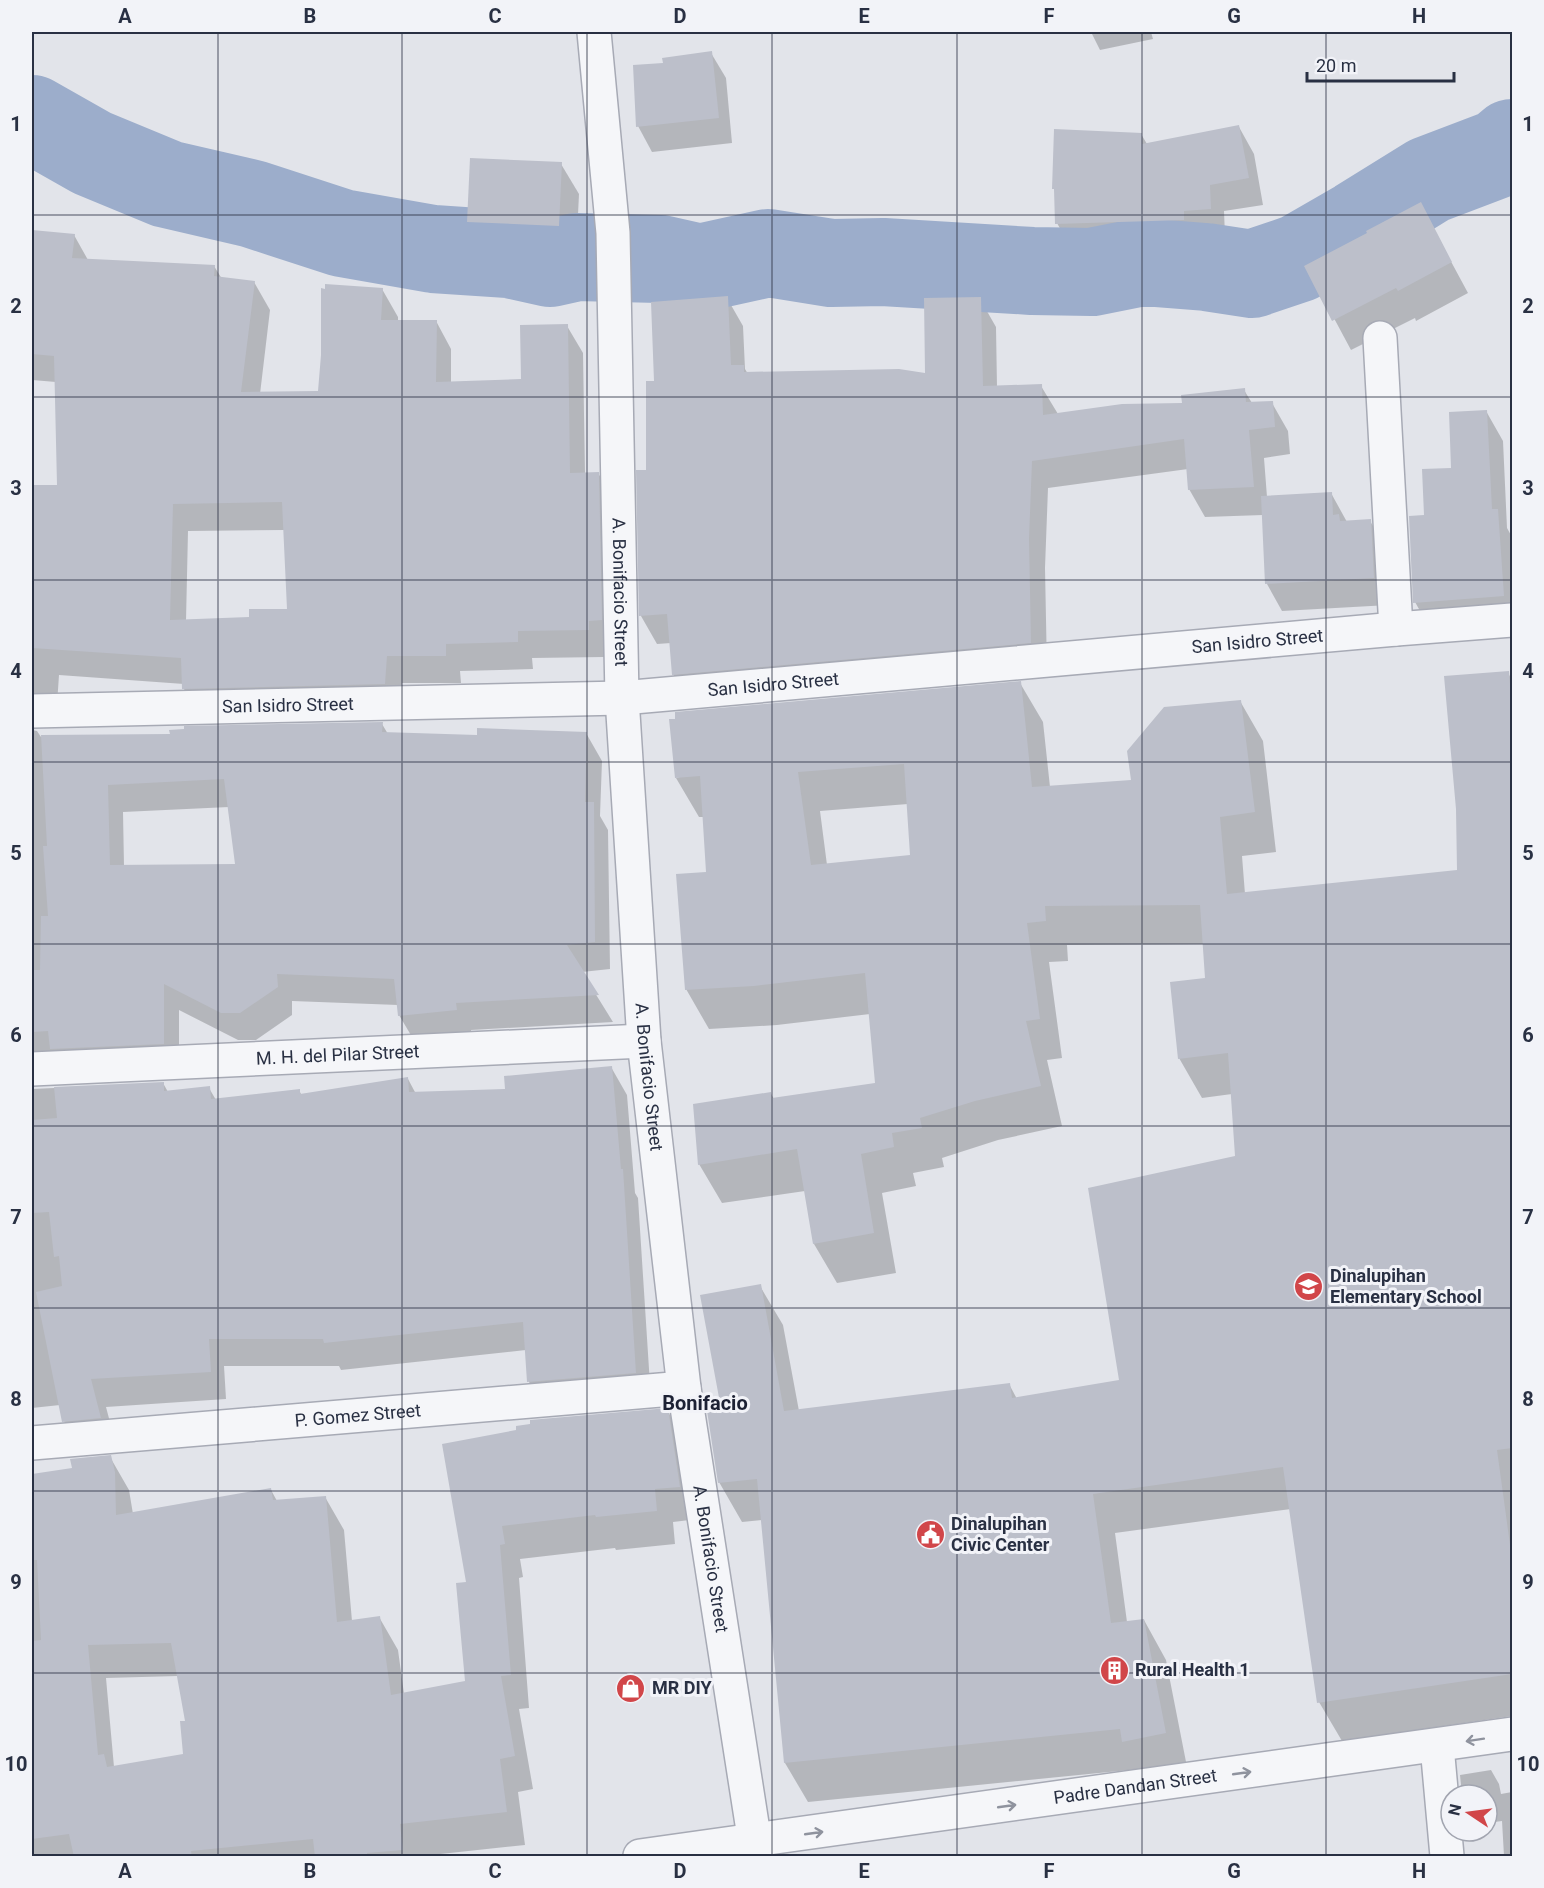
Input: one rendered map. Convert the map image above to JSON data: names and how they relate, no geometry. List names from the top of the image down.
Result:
{
  "streets": {
    "street": [
      "A. Bonifacio Street",
      "San Isidro Street",
      "M. H. del Pilar Street",
      "P. Gomez Street",
      "Padre Dandan Street"
    ]
  },
  "crossings": [
    ["A. Bonifacio Street", "San Isidro Street"],
    ["A. Bonifacio Street", "M. H. del Pilar Street"],
    ["A. Bonifacio Street", "P. Gomez Street"],
    ["A. Bonifacio Street", "Padre Dandan Street"]
  ],
  "one_way": ["Padre Dandan Street"],
  "districts": ["Bonifacio"],
  "places": {
    "school or university": ["Dinalupihan Elementary School"],
    "public building": ["Dinalupihan Civic Center"],
    "building": ["Rural Health 1"],
    "shop": ["MR DIY"]
  },
  "scale_bar": "20 m",
  "north": "left",
  "grid": {
    "columns": [
      "A",
      "B",
      "C",
      "D",
      "E",
      "F",
      "G",
      "H"
    ],
    "rows": [
      "1",
      "2",
      "3",
      "4",
      "5",
      "6",
      "7",
      "8",
      "9",
      "10"
    ]
  }
}
